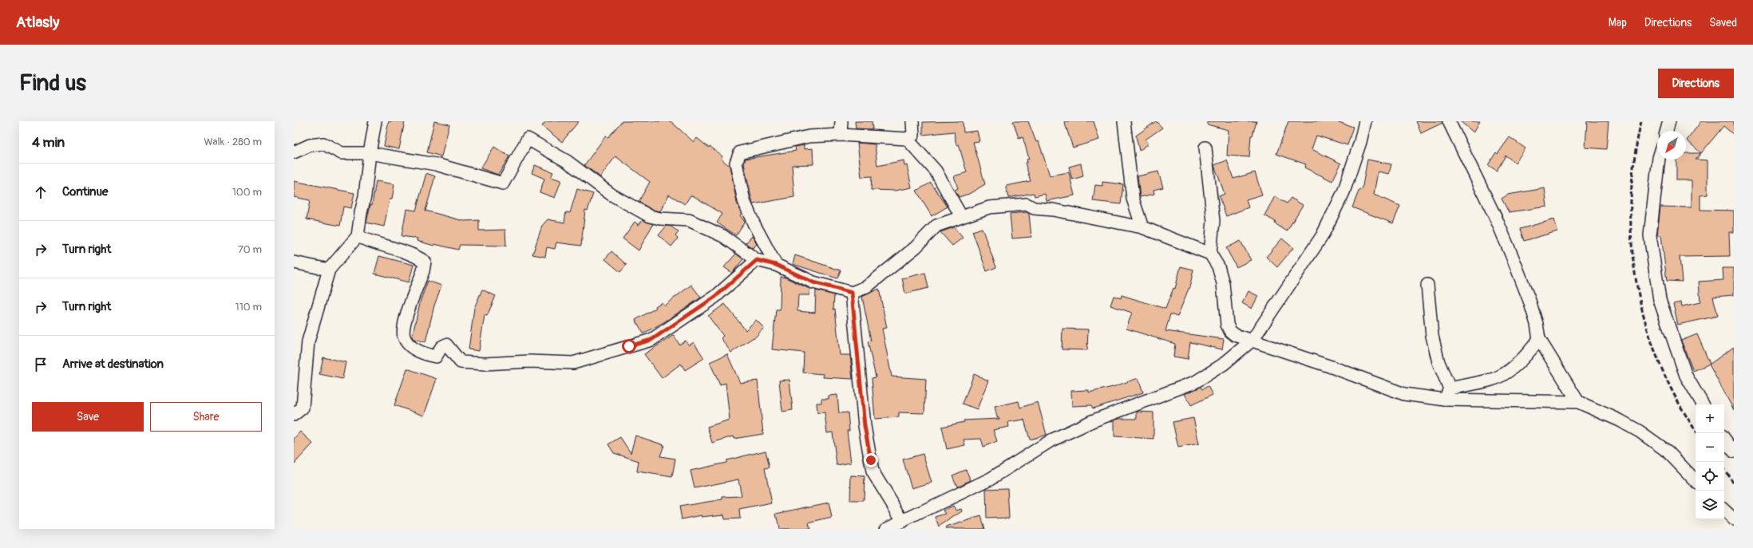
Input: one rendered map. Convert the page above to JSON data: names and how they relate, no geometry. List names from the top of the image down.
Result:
{
  "north": "bottom left",
  "page": {
    "header": "Atlasly",
    "nav": ["Map", "Directions", "Saved"],
    "buttons": [
      "Directions",
      ["Save", "Share"]
    ],
    "title": "Find us",
    "heading": ["4 min", "Walk · 280 m"],
    "list": [
      ["Continue", "100 m"],
      ["Turn right", "70 m"],
      ["Turn right", "110 m"],
      "Arrive at destination"
    ],
    "map_buttons": ["+", "−"]
  }
}
